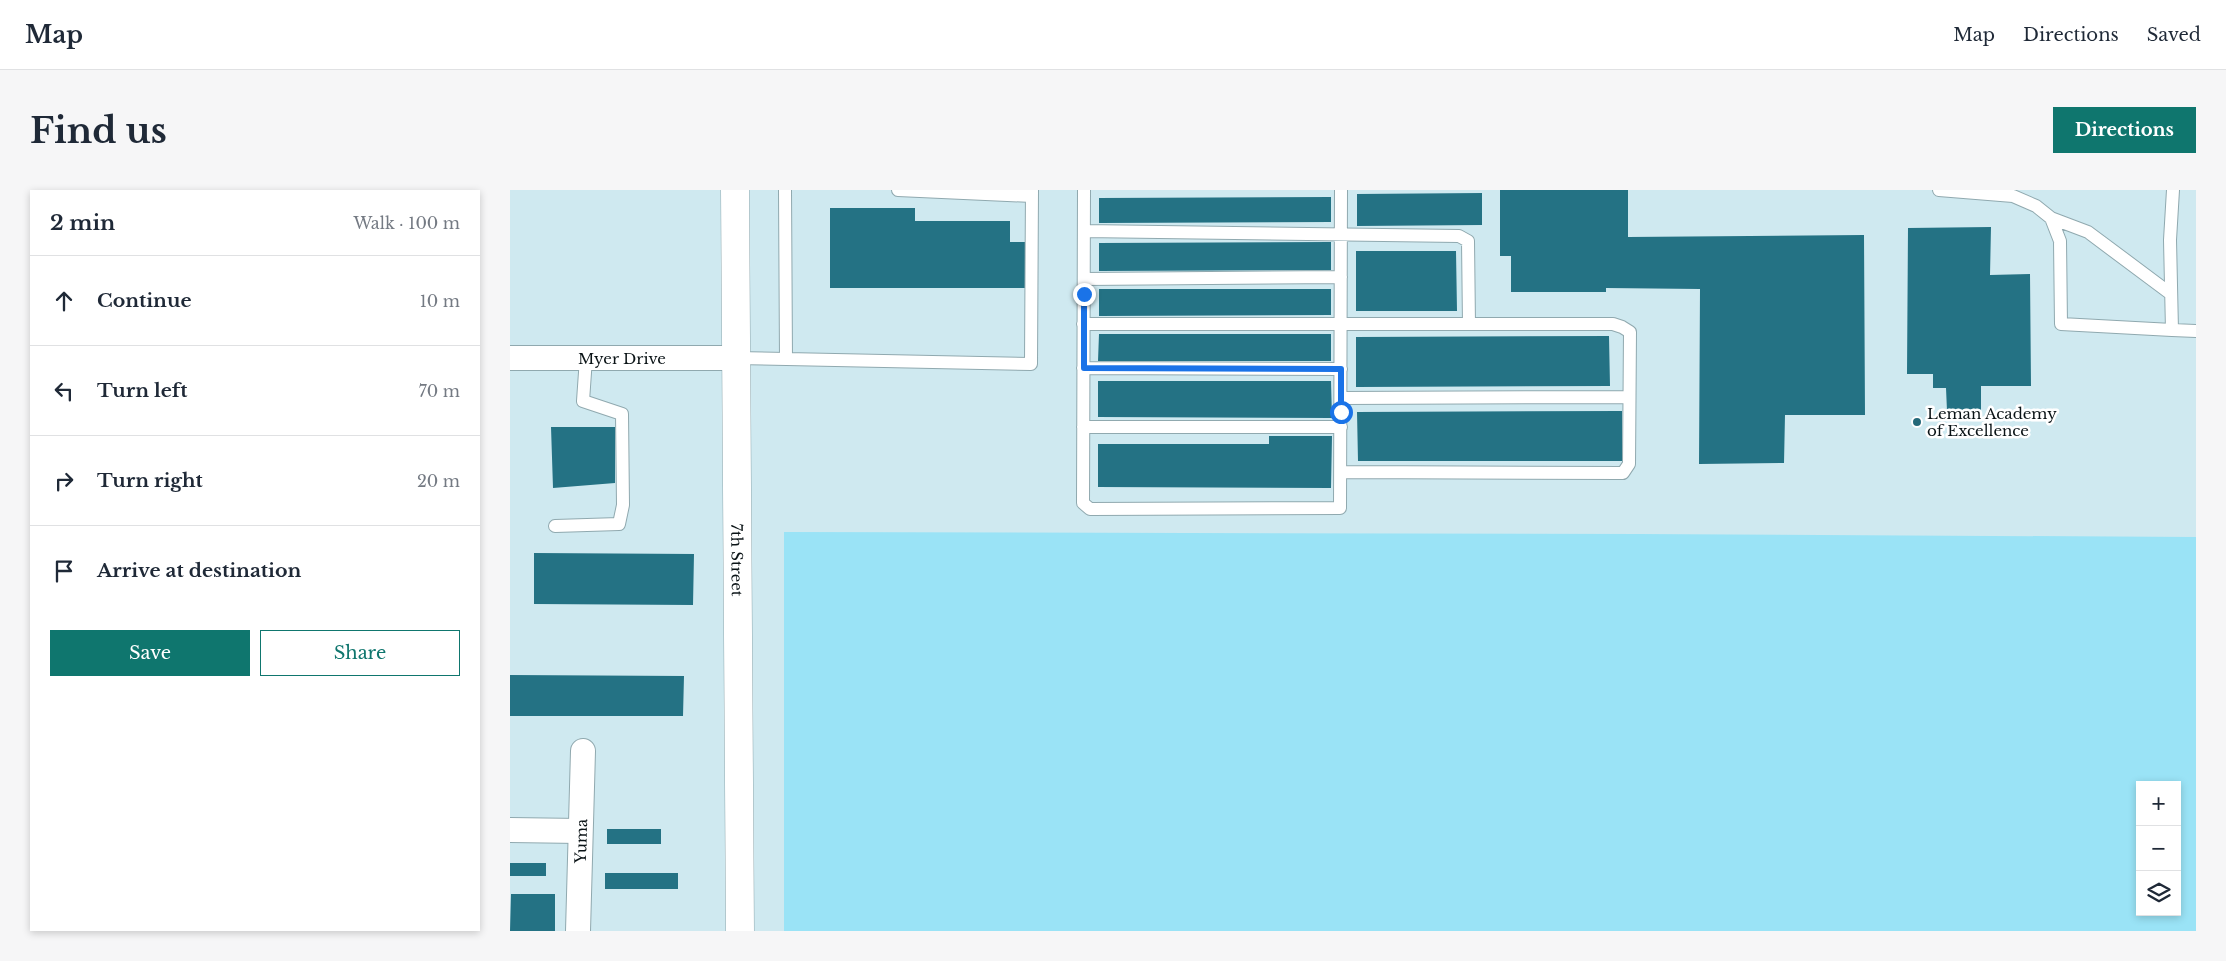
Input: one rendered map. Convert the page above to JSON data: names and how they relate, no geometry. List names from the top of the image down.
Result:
{
  "streets": {
    "main road": ["7th Street"],
    "street": ["Myer Drive", "Yuma"]
  },
  "crossings": [
    ["Myer Drive", "7th Street"]
  ],
  "places": ["Leman Academy of Excellence"],
  "page": {
    "header": "Map",
    "nav": ["Map", "Directions", "Saved"],
    "buttons": [
      "Directions",
      ["Save", "Share"]
    ],
    "title": "Find us",
    "heading": ["2 min", "Walk · 100 m"],
    "list": [
      ["Continue", "10 m"],
      ["Turn left", "70 m"],
      ["Turn right", "20 m"],
      "Arrive at destination"
    ],
    "map_buttons": ["+", "−"]
  }
}
